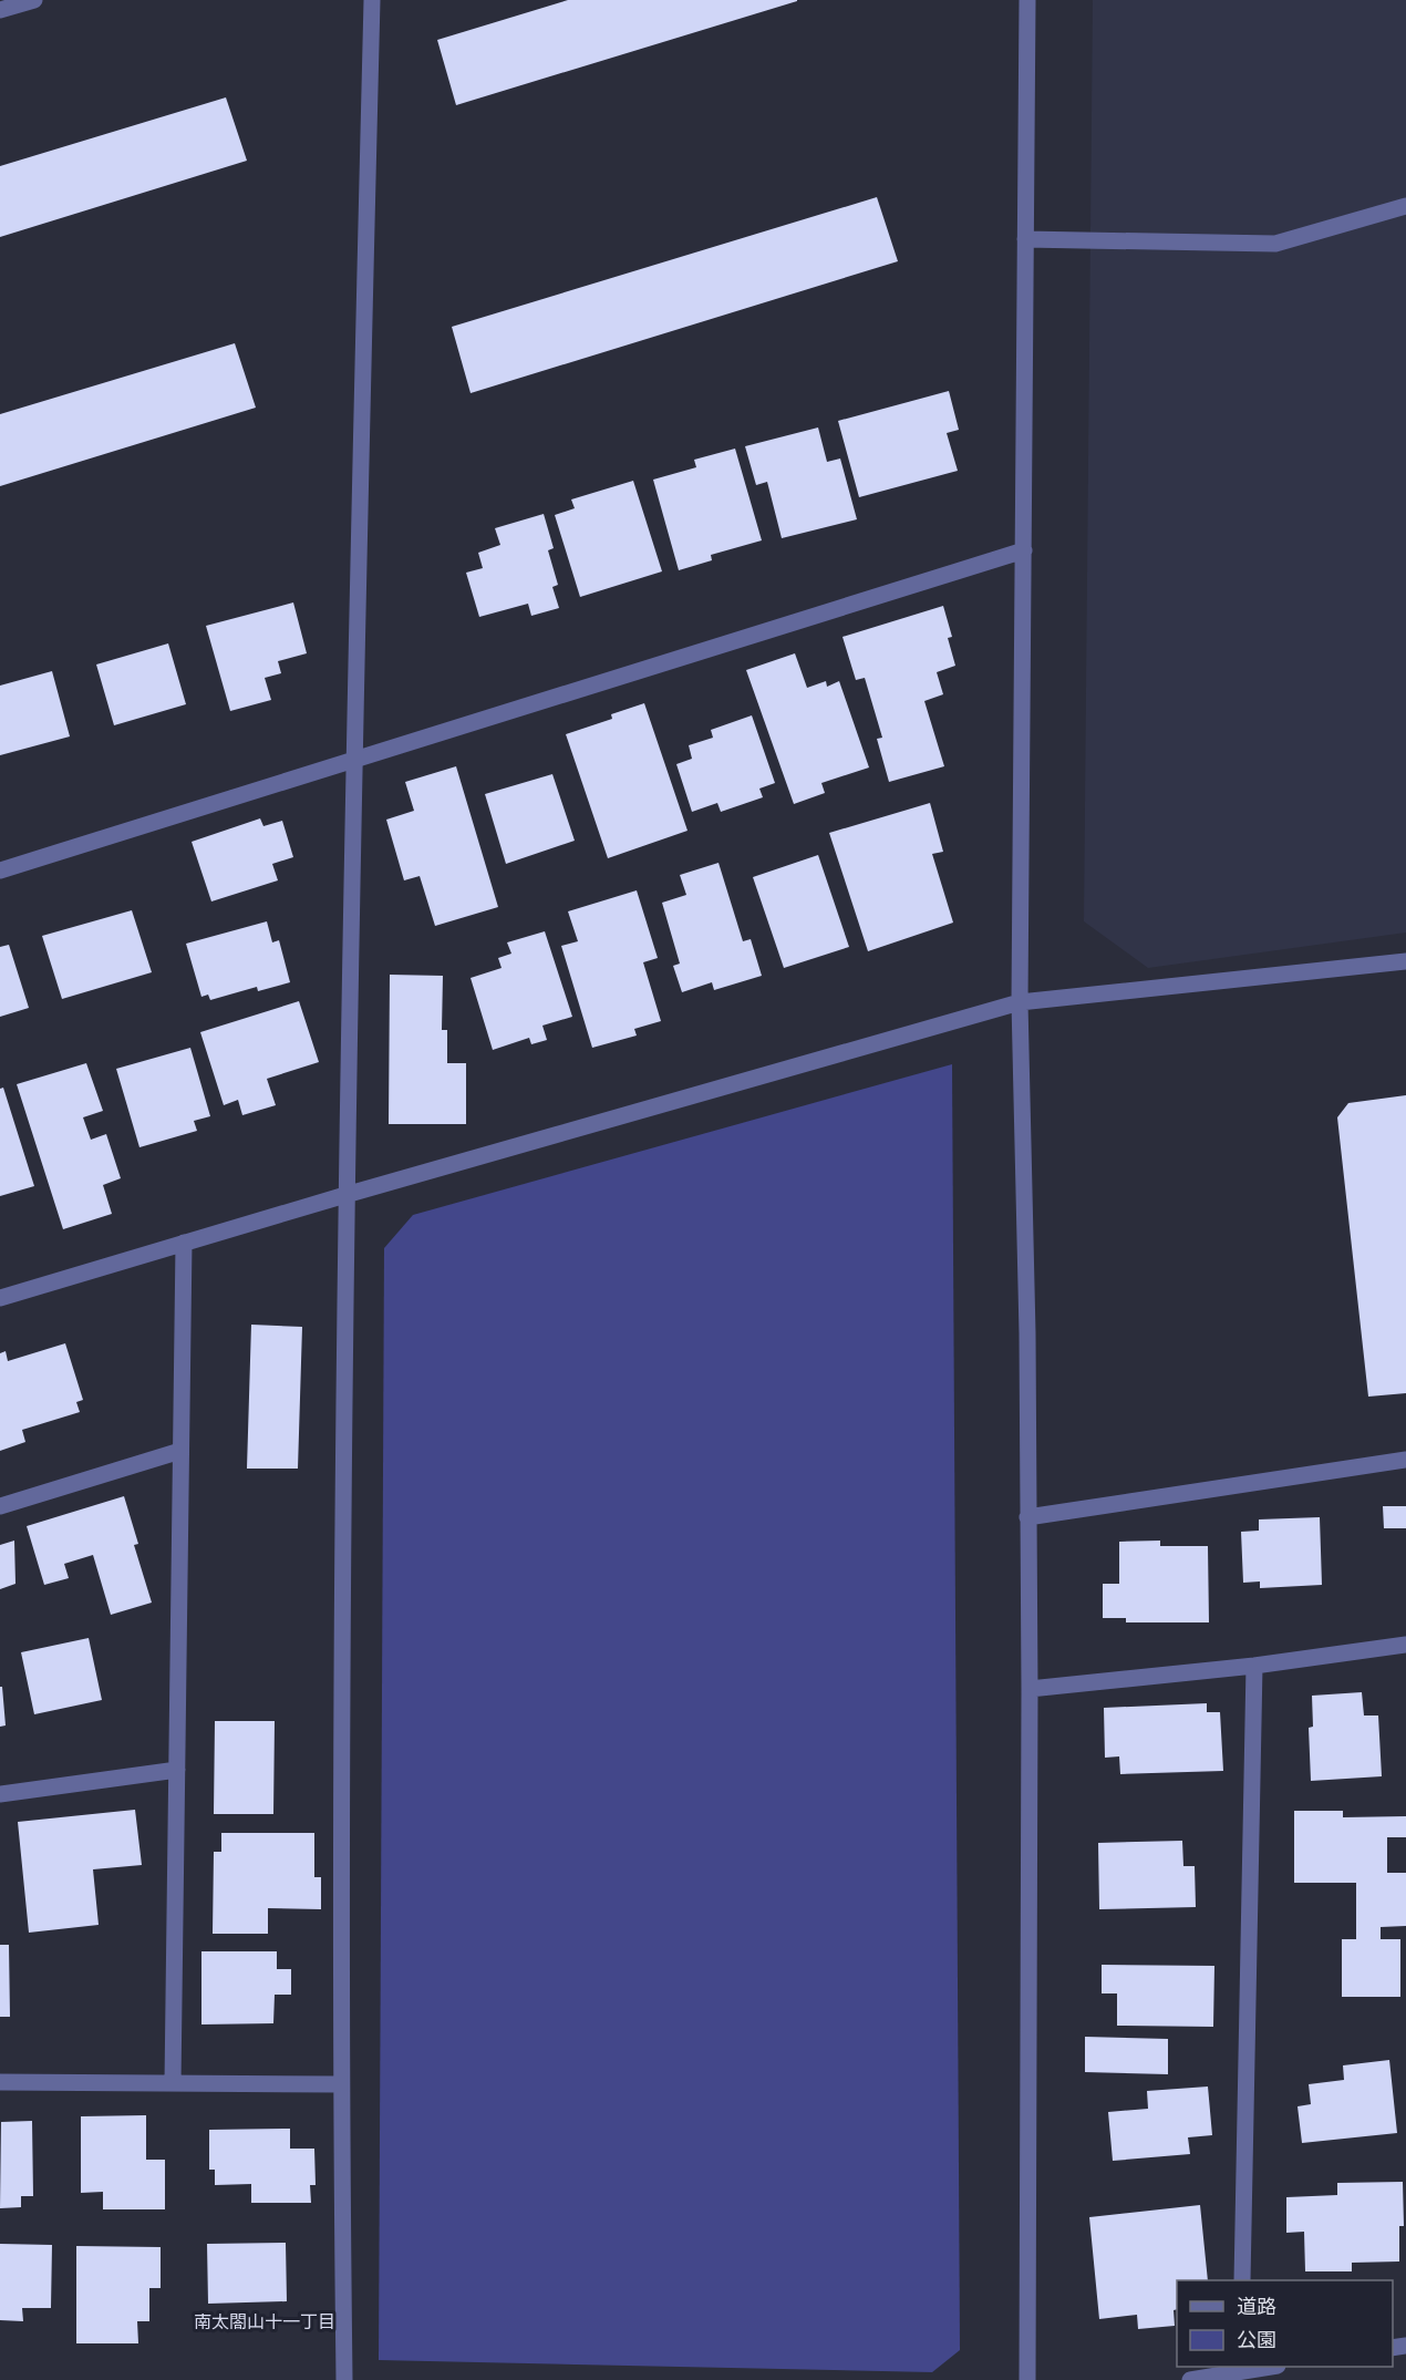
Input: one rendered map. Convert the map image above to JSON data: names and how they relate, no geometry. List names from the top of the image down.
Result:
{
  "districts": ["南太閤山十一丁目"],
  "legend": ["道路", "公園"]
}
